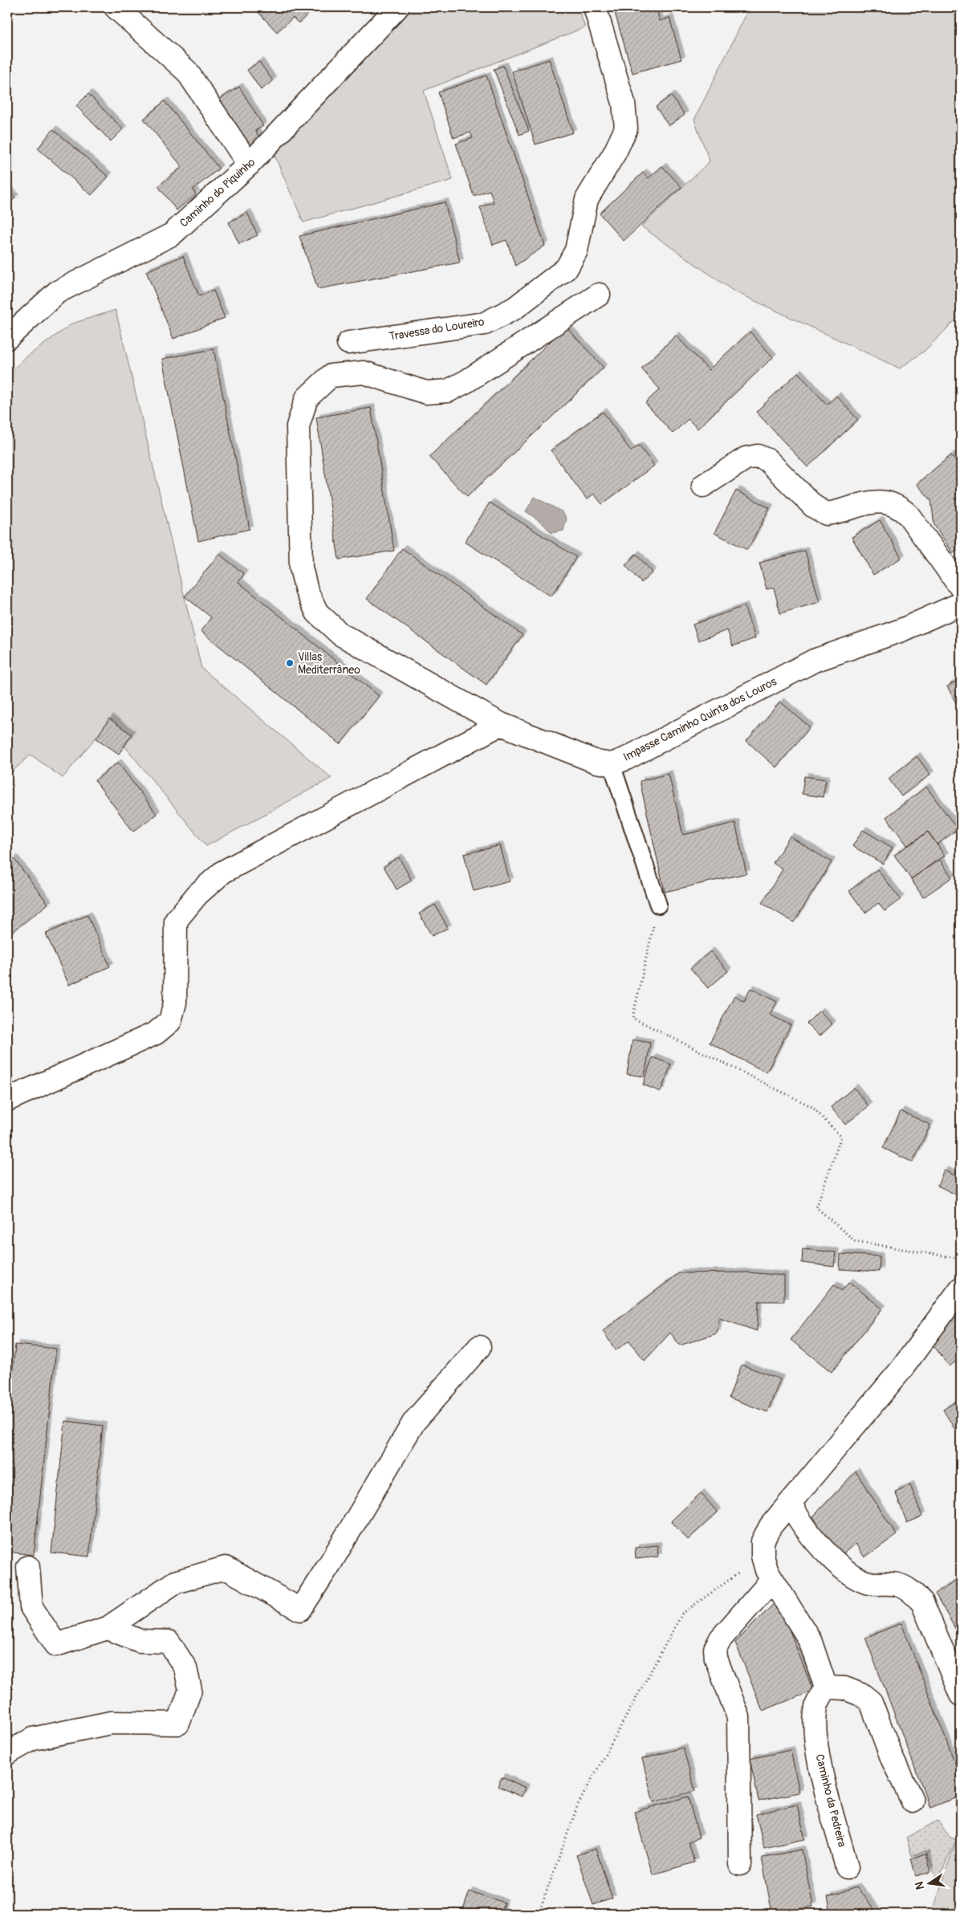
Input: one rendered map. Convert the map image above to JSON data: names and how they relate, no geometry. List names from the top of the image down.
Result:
{
  "streets": {
    "street": [
      "Caminho do Piquinho",
      "Travessa do Loureiro",
      "Impasse Caminho Quinta dos Louros",
      "Caminho da Pedreira"
    ]
  },
  "places": ["Villas Mediterrâneo"],
  "north": "left"
}
